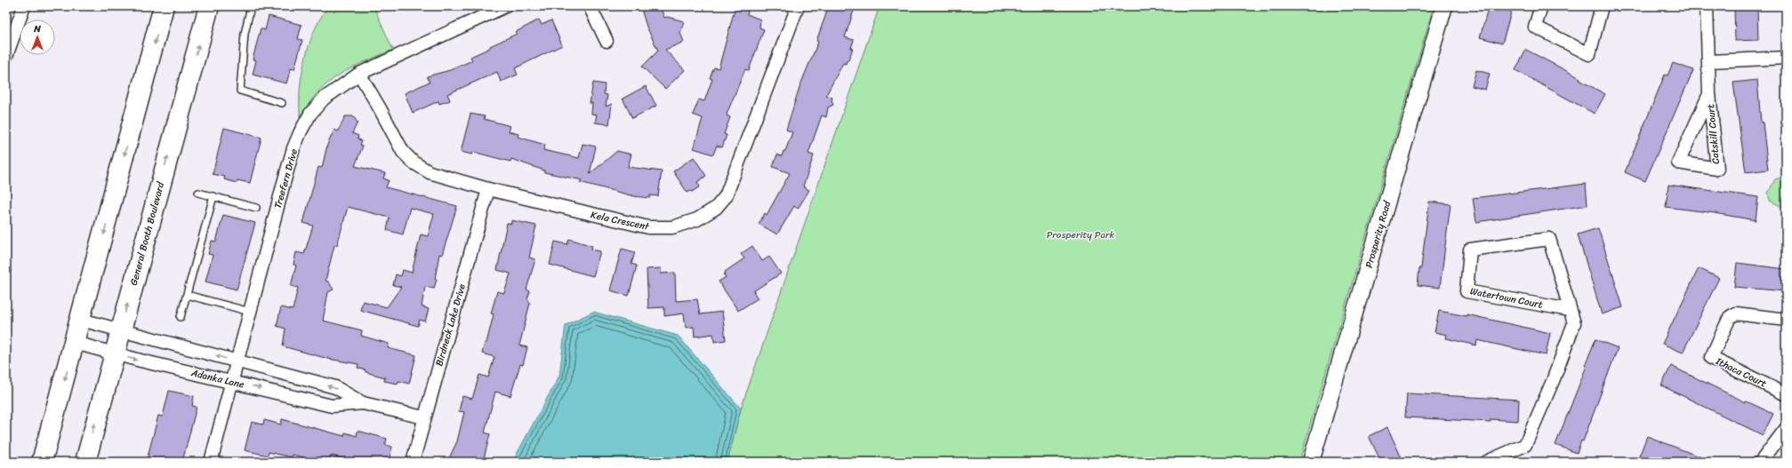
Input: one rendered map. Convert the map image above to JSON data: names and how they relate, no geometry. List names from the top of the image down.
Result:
{
  "streets": {
    "highway": ["General Booth Boulevard"],
    "street": [
      "Catskill Court",
      "Treefern Drive",
      "Kela Crescent",
      "Prosperity Road",
      "Watertown Court",
      "Birdneck Lake Drive",
      "Ithaca Court",
      "Adanka Lane"
    ]
  },
  "crossings": [
    ["Treefern Drive", "Kela Crescent"],
    ["Treefern Drive", "Adanka Lane"],
    ["Kela Crescent", "Birdneck Lake Drive"],
    ["General Booth Boulevard", "Adanka Lane"],
    ["Birdneck Lake Drive", "Adanka Lane"]
  ],
  "parks": ["Prosperity Park"],
  "north": "top"
}
